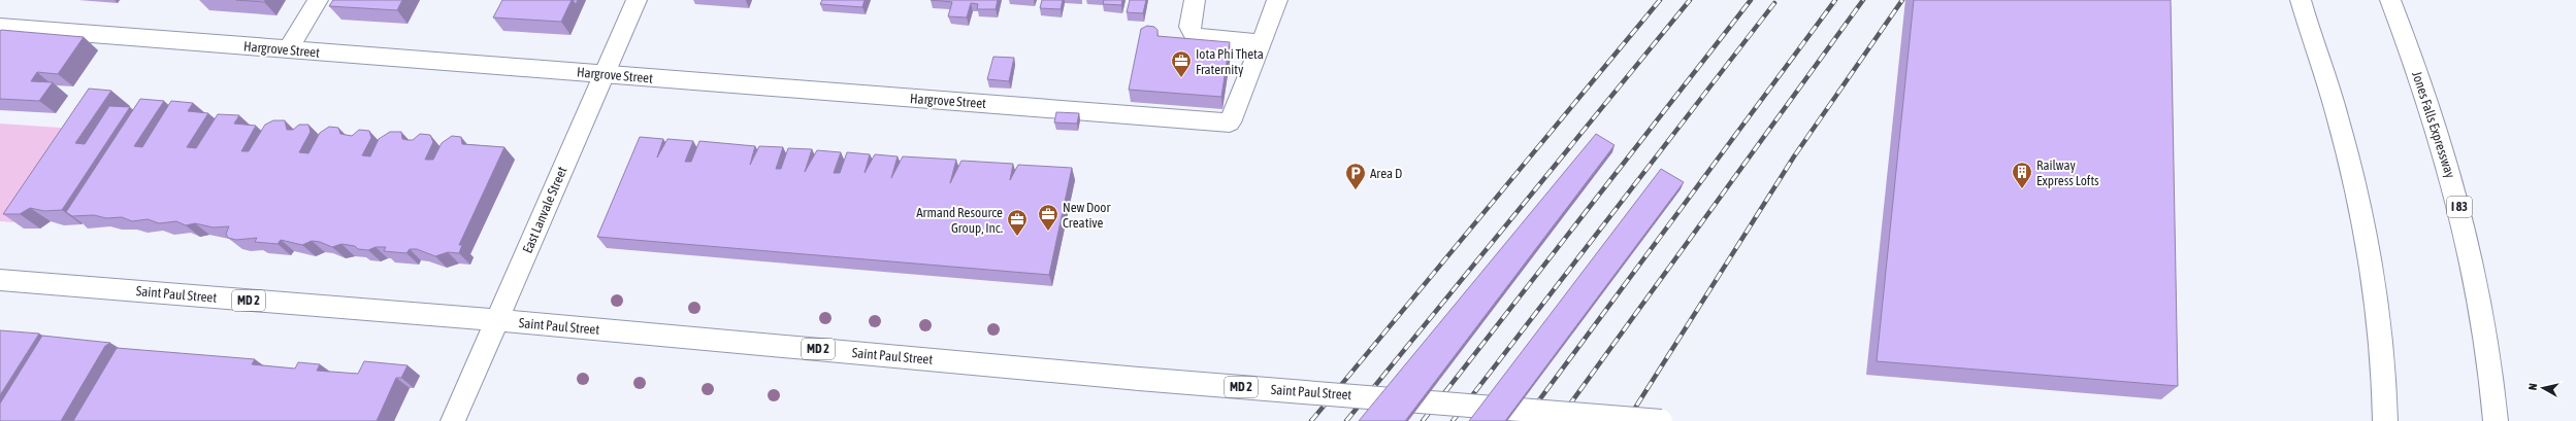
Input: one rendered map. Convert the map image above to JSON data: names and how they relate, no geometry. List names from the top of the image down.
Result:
{
  "streets": {
    "main road": [
      "Hargrove Street",
      "Jones Falls Expressway",
      "I 83",
      "East Lanvale Street",
      "Saint Paul Street",
      "MD 2"
    ]
  },
  "crossings": [
    ["Hargrove Street", "East Lanvale Street"],
    ["East Lanvale Street", "Saint Paul Street"]
  ],
  "places": {
    "office": ["Iota Phi Theta Fraternity", "New Door Creative", "Armand Resource Group, Inc."],
    "building": ["Railway Express Lofts"],
    "parking": ["Area D"]
  },
  "north": "left"
}
